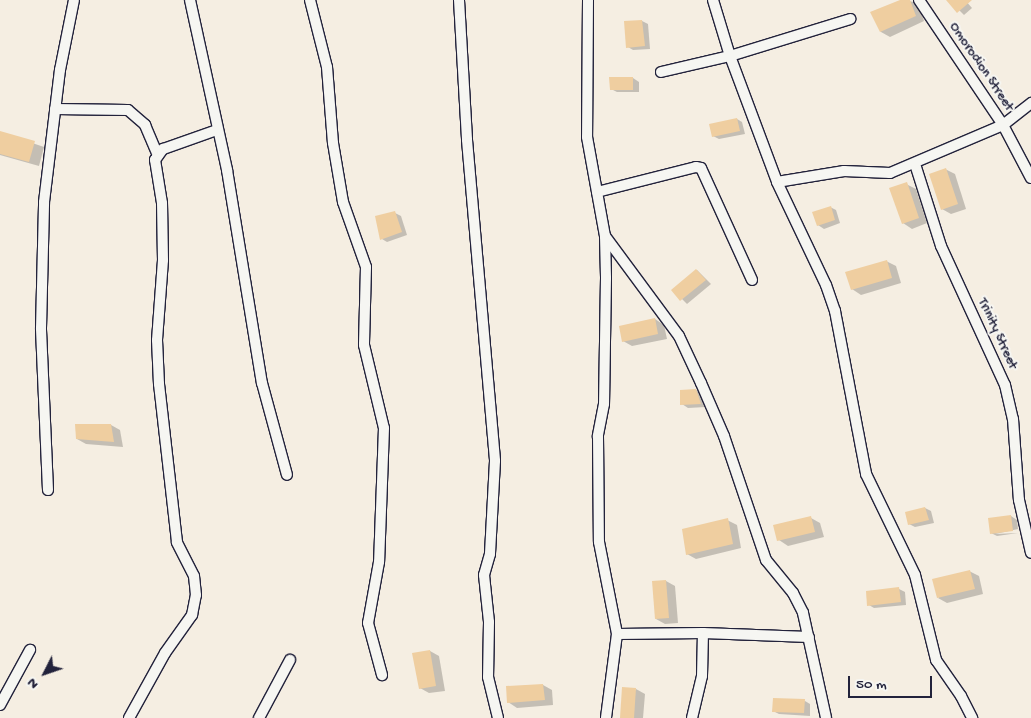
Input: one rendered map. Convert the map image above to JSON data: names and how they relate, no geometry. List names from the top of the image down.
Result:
{
  "streets": {
    "street": ["Omorodion Street", "Trinity Street"]
  },
  "scale_bar": "50 m",
  "north": "bottom left"
}
